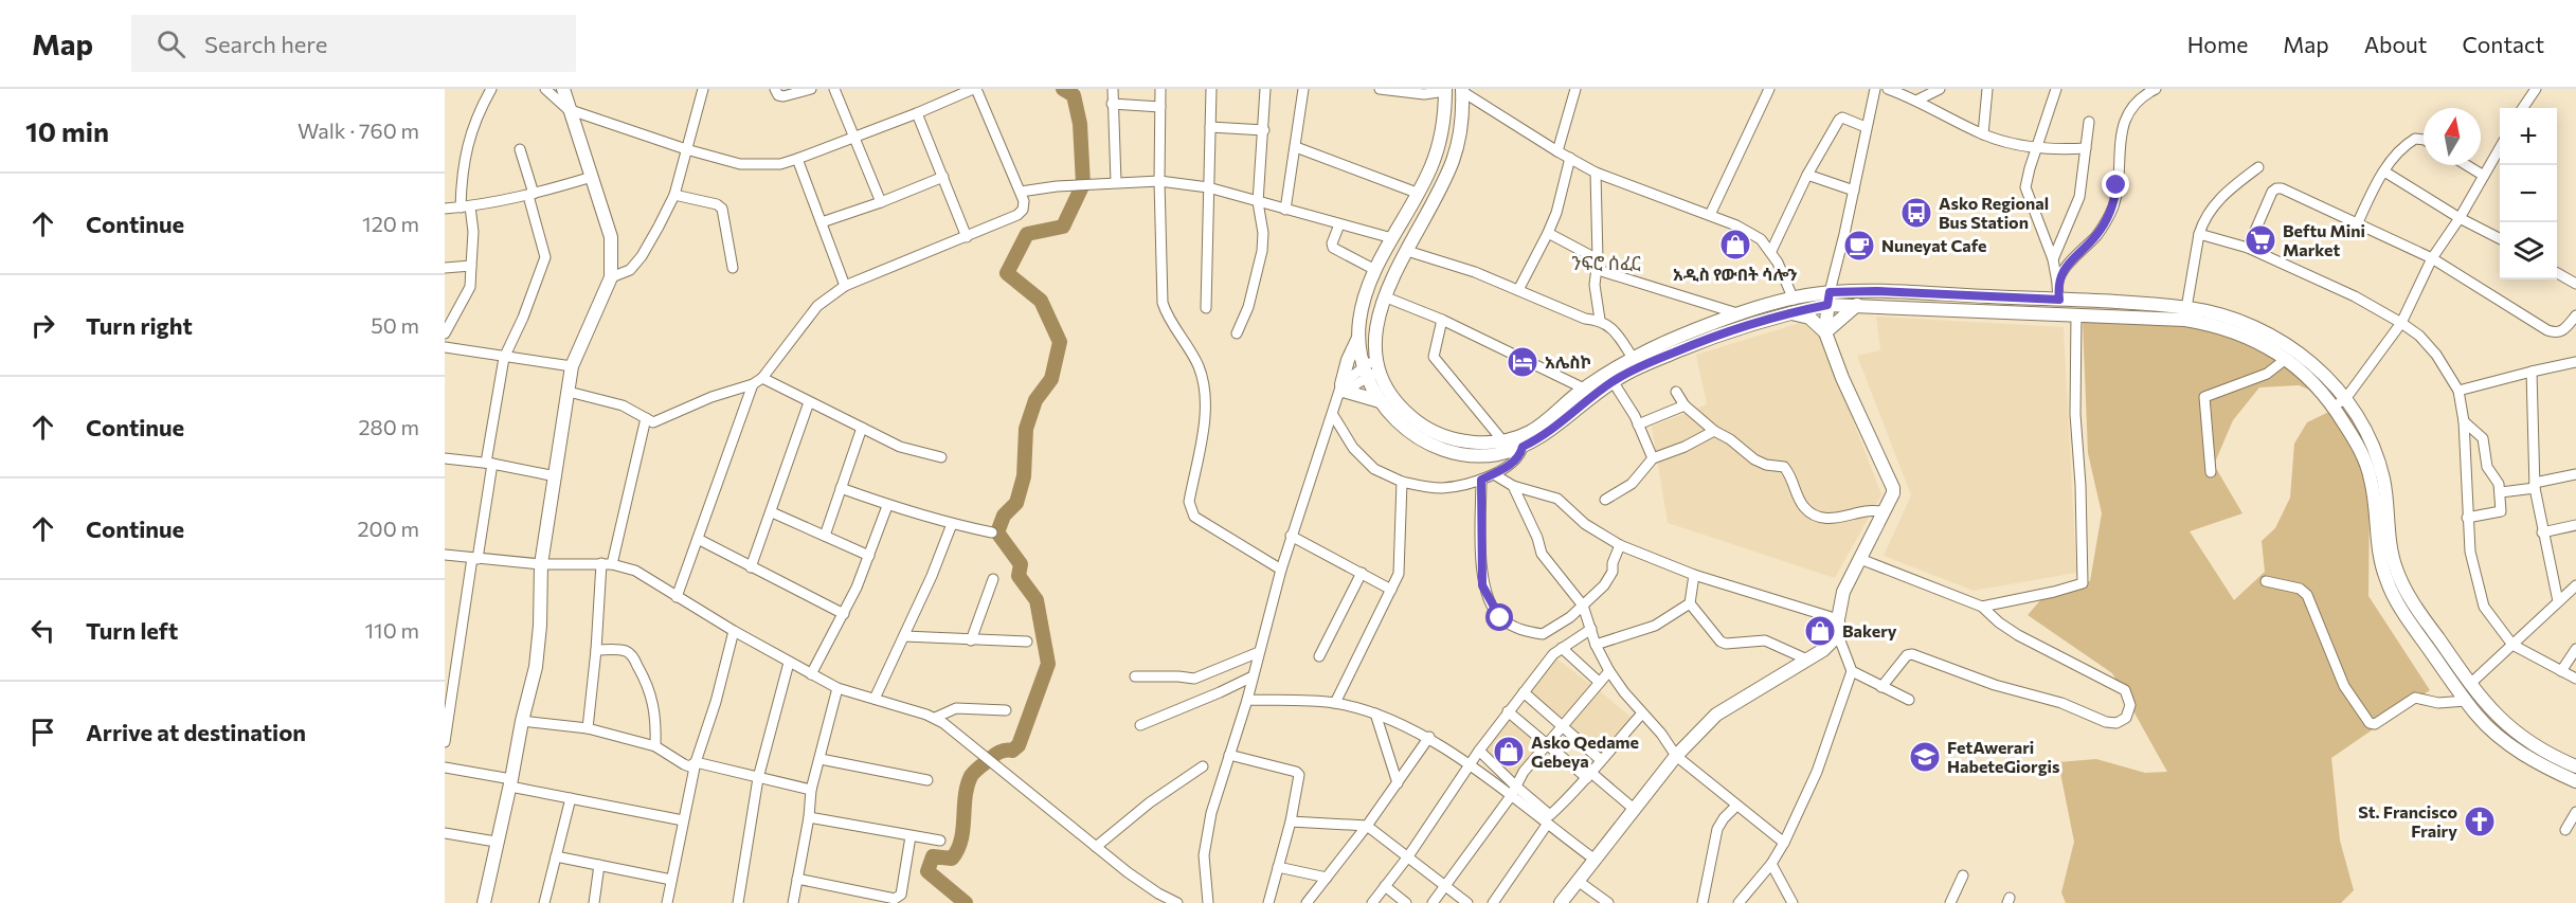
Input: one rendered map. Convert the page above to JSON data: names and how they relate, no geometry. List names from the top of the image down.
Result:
{
  "districts": ["ንፍሮ ሰፈር"],
  "places": {
    "bus stop": ["Asko Regional Bus Station"],
    "supermarket": ["Beftu Mini Market"],
    "shop": ["አዲስ የውበት ሳሎን", "Bakery", "Asko Qedame Gebeya"],
    "cafe": ["Nuneyat Cafe"],
    "hotel": ["አሌስኮ"],
    "school or university": ["FetAwerari HabeteGiorgis"],
    "church": ["St. Francisco Frairy"]
  },
  "north": "top",
  "page": {
    "header": "Map",
    "search": "Search here",
    "nav": [
      "Home",
      "Map",
      "About",
      "Contact"
    ],
    "heading": ["10 min", "Walk · 760 m"],
    "map_buttons": ["+", "−"],
    "list": [
      ["Continue", "120 m"],
      ["Turn right", "50 m"],
      ["Continue", "280 m"],
      ["Continue", "200 m"],
      ["Turn left", "110 m"],
      "Arrive at destination"
    ]
  }
}
